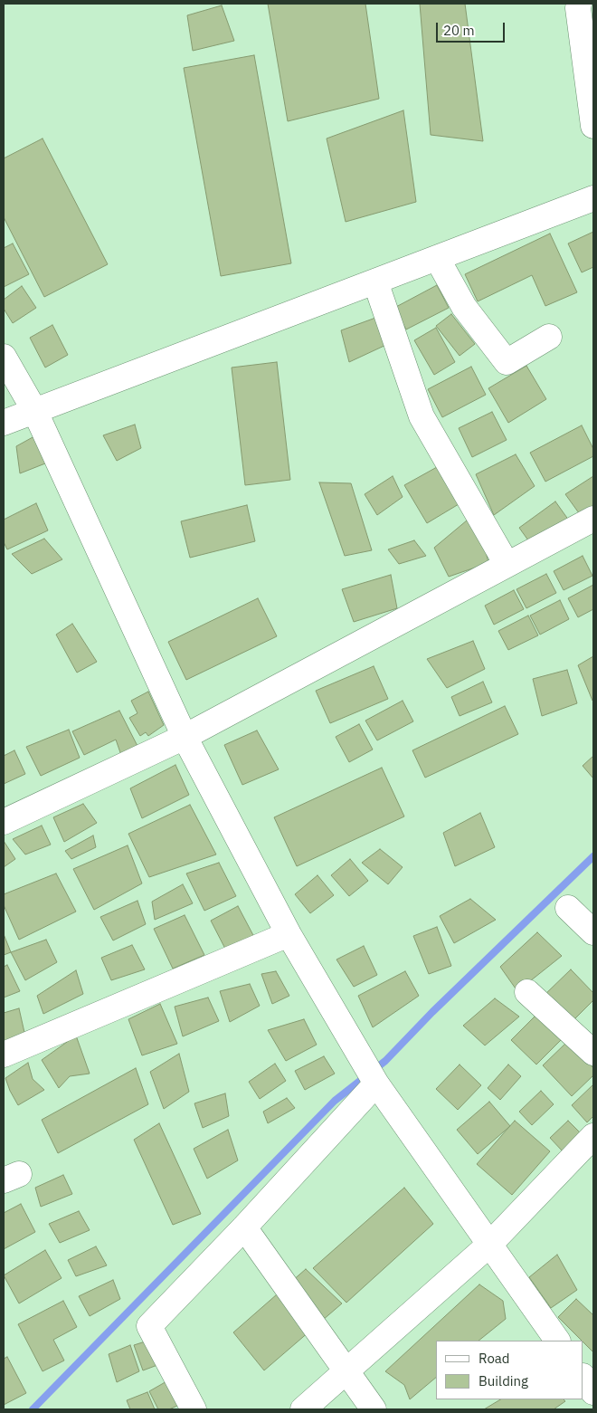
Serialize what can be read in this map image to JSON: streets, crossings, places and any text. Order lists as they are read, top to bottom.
{
  "legend": ["Road", "Building"],
  "scale_bar": "20 m"
}
